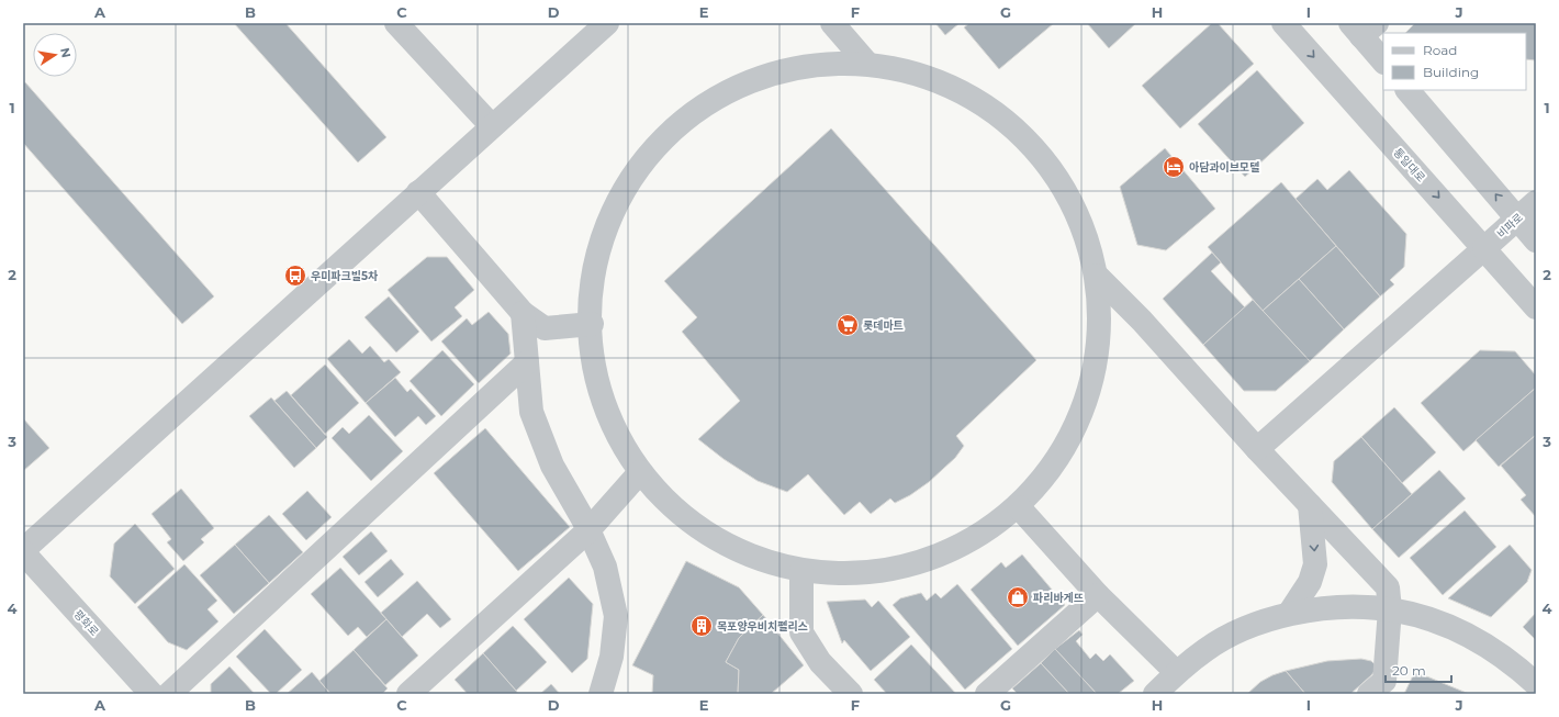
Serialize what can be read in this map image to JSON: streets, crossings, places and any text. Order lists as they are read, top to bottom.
{
  "streets": {
    "street": ["통일대로", "비파로", "평화로"]
  },
  "crossings": [
    ["통일대로", "비파로"]
  ],
  "places": {
    "hotel": ["아담과이브모텔"],
    "bus stop": ["우미파크빌5차"],
    "supermarket": ["롯데마트"],
    "shop": ["파리바게뜨"],
    "building": ["목포양우비치펠리스"]
  },
  "legend": ["Road", "Building"],
  "scale_bar": "20 m",
  "north": "right",
  "grid": {
    "columns": [
      "A",
      "B",
      "C",
      "D",
      "E",
      "F",
      "G",
      "H",
      "I",
      "J"
    ],
    "rows": [
      "1",
      "2",
      "3",
      "4"
    ]
  }
}
